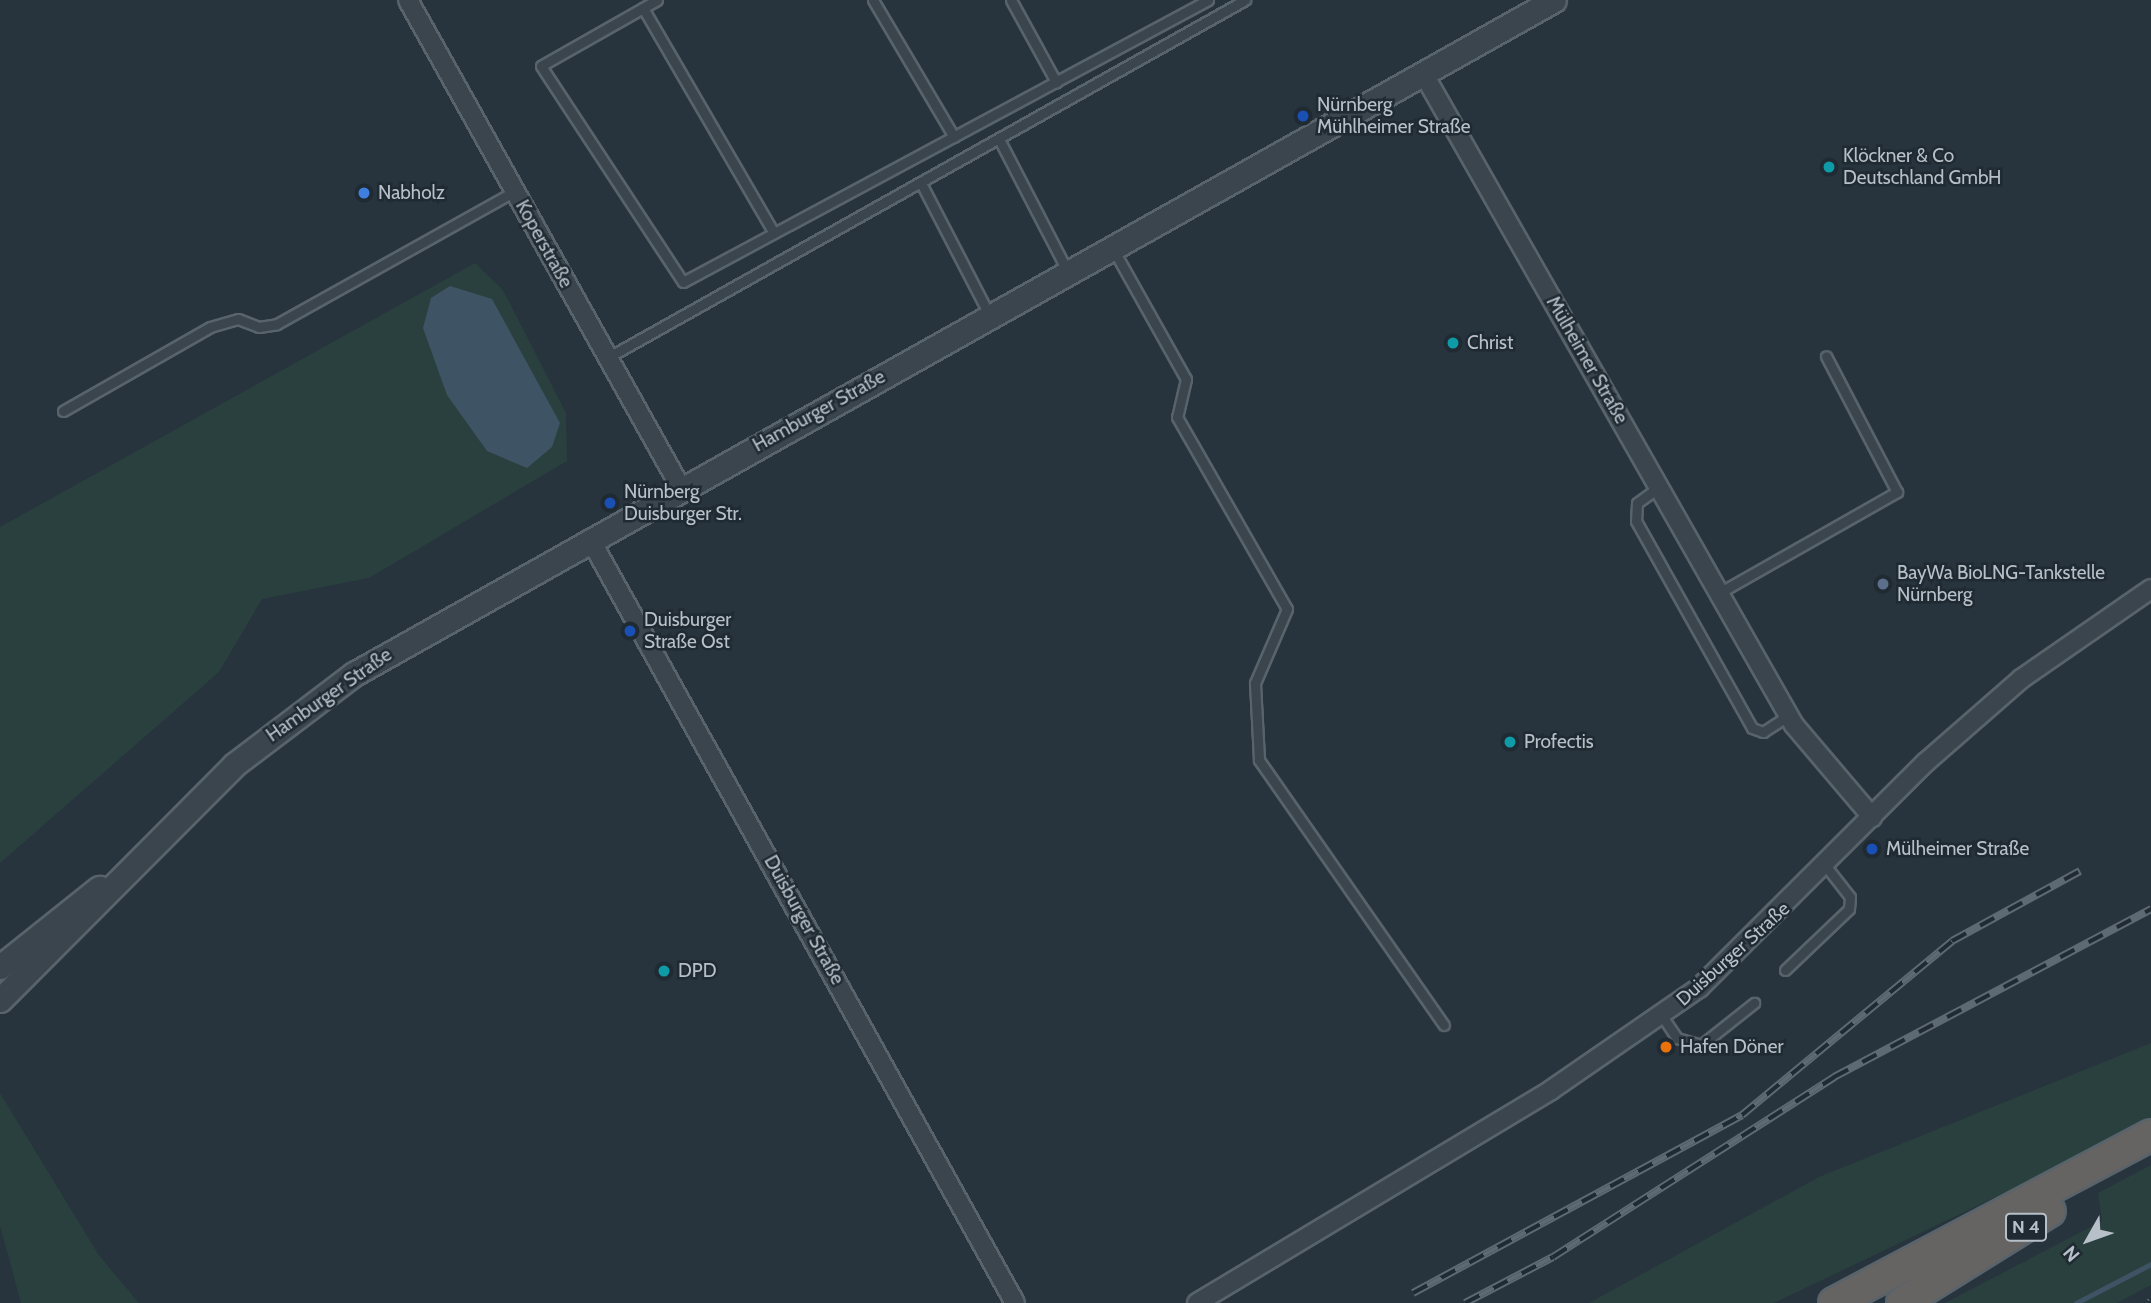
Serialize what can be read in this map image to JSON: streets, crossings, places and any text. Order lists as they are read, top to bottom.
{
  "streets": {
    "highway": ["N 4"],
    "street": [
      "Koperstraße",
      "Mülheimer Straße",
      "Hamburger Straße",
      "Duisburger Straße"
    ]
  },
  "crossings": [
    ["Koperstraße", "Hamburger Straße"],
    ["Mülheimer Straße", "Hamburger Straße"],
    ["Mülheimer Straße", "Duisburger Straße"],
    ["Hamburger Straße", "Duisburger Straße"]
  ],
  "places": [
    "Nürnberg Mühlheimer Straße",
    "Klöckner & Co Deutschland GmbH",
    "Nabholz",
    "Christ",
    "Nürnberg Duisburger Str.",
    "BayWa BioLNG-Tankstelle Nürnberg",
    "Duisburger Straße Ost",
    "Profectis",
    "Mülheimer Straße",
    "DPD",
    "Hafen Döner"
  ],
  "north": "bottom left"
}
